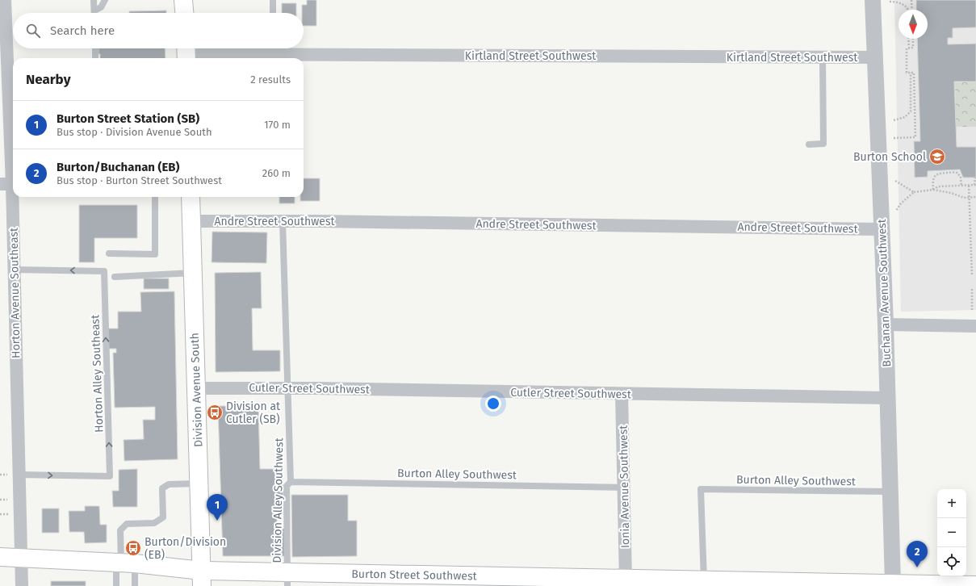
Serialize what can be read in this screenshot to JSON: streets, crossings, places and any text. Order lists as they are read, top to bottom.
{
  "streets": {
    "main road": ["Division Avenue South", "Burton Street Southwest"],
    "street": [
      "Kirtland Street Southwest",
      "Andre Street Southwest",
      "Horton Avenue Southeast",
      "Buchanan Avenue Southwest",
      "Cutler Street Southwest",
      "Ionia Avenue Southwest"
    ],
    "lane": ["Horton Alley Southeast", "Burton Alley Southwest", "Division Alley Southwest"]
  },
  "crossings": [
    ["Kirtland Street Southwest", "Buchanan Avenue Southwest"],
    ["Andre Street Southwest", "Buchanan Avenue Southwest"],
    ["Andre Street Southwest", "Division Avenue South"],
    ["Andre Street Southwest", "Division Alley Southwest"],
    ["Horton Avenue Southeast", "Horton Alley Southeast"],
    ["Horton Avenue Southeast", "Burton Street Southwest"],
    ["Buchanan Avenue Southwest", "Cutler Street Southwest"],
    ["Buchanan Avenue Southwest", "Burton Alley Southwest"],
    ["Buchanan Avenue Southwest", "Burton Street Southwest"],
    ["Cutler Street Southwest", "Division Avenue South"],
    ["Cutler Street Southwest", "Ionia Avenue Southwest"],
    ["Cutler Street Southwest", "Division Alley Southwest"],
    ["Division Avenue South", "Burton Street Southwest"],
    ["Burton Alley Southwest", "Ionia Avenue Southwest"],
    ["Burton Alley Southwest", "Division Alley Southwest"],
    ["Burton Alley Southwest", "Burton Street Southwest"],
    ["Ionia Avenue Southwest", "Burton Street Southwest"],
    ["Division Alley Southwest", "Burton Street Southwest"]
  ],
  "places": {
    "school or university": ["Burton School"],
    "bus stop": ["Division at Cutler (SB)", "Burton/Division (EB)"]
  },
  "north": "bottom",
  "page": {
    "search": "Search here",
    "heading": ["Nearby", "2 results"],
    "list": [
      {
        "mark": "1",
        "name": "Burton Street Station (SB)",
        "note": "Bus stop · Division Avenue South",
        "value": "170 m"
      },
      {
        "mark": "2",
        "name": "Burton/Buchanan (EB)",
        "note": "Bus stop · Burton Street Southwest",
        "value": "260 m"
      }
    ],
    "map_buttons": ["+", "−"],
    "pins": ["1", "2"]
  }
}
